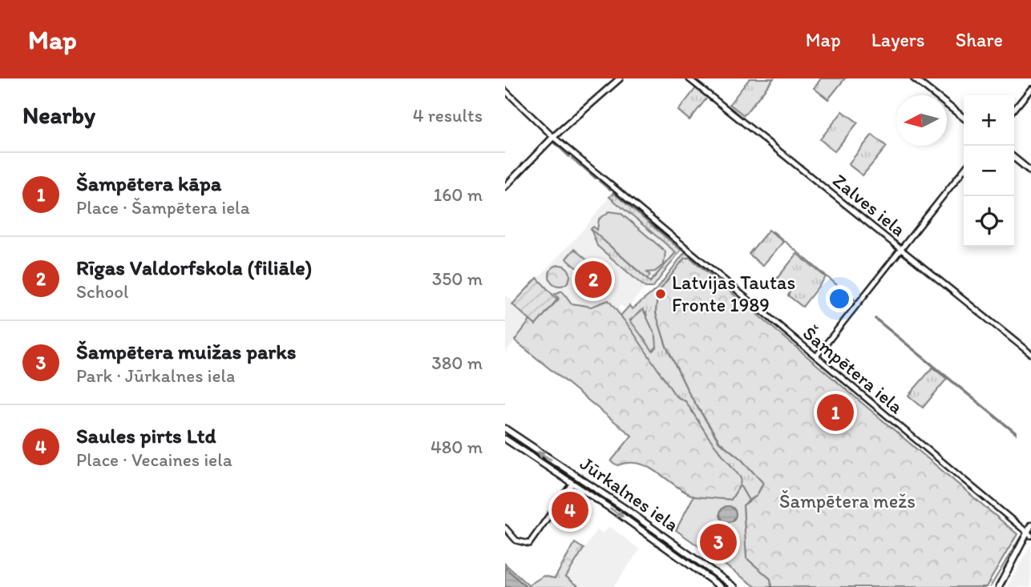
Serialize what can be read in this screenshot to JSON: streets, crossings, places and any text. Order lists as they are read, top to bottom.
{
  "streets": {
    "street": ["Zalves iela", "Šampētera iela", "Jūrkalnes iela"]
  },
  "parks": ["Šampētera mežs"],
  "places": ["Latvijas Tautas Fronte 1989"],
  "north": "left",
  "page": {
    "header": "Map",
    "nav": ["Map", "Layers", "Share"],
    "heading": ["Nearby", "4 results"],
    "map_buttons": ["+", "−"],
    "list": [
      {
        "mark": "1",
        "name": "Šampētera kāpa",
        "note": "Place · Šampētera iela",
        "value": "160 m"
      },
      {
        "mark": "2",
        "name": "Rīgas Valdorfskola (filiāle)",
        "note": "School",
        "value": "350 m"
      },
      {
        "mark": "3",
        "name": "Šampētera muižas parks",
        "note": "Park · Jūrkalnes iela",
        "value": "380 m"
      },
      {
        "mark": "4",
        "name": "Saules pirts Ltd",
        "note": "Place · Vecaines iela",
        "value": "480 m"
      }
    ],
    "pins": [
      "2",
      "1",
      "4",
      "3"
    ]
  }
}
